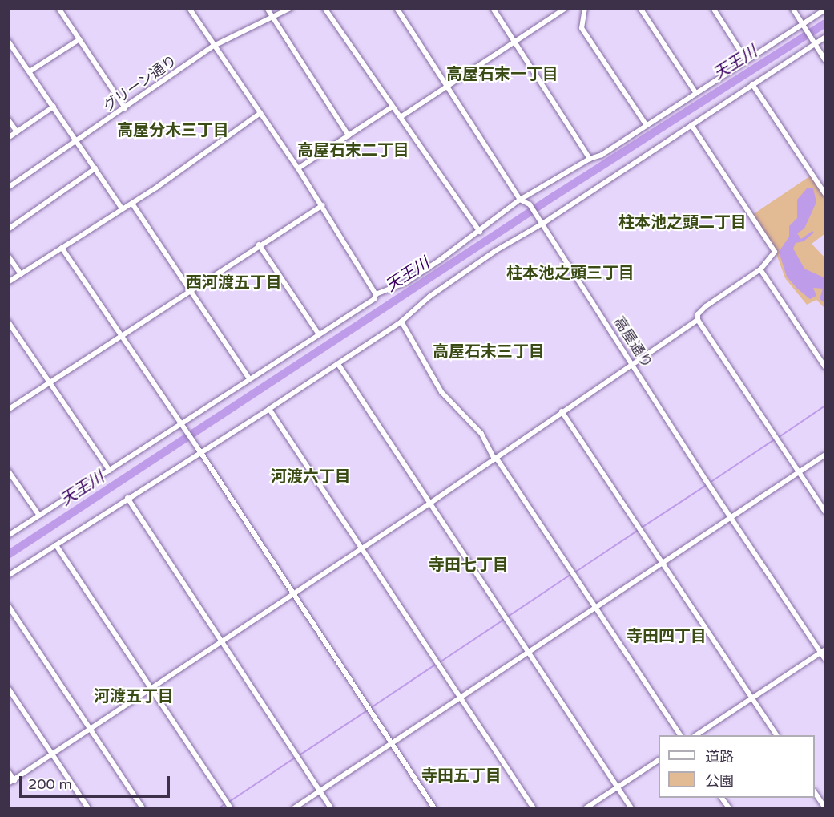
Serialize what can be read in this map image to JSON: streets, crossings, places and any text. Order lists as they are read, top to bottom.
{
  "streets": {
    "street": ["グリーン通り", "高屋通り"]
  },
  "districts": [
    "高屋石末一丁目",
    "高屋分木三丁目",
    "高屋石末二丁目",
    "柱本池之頭二丁目",
    "柱本池之頭三丁目",
    "西河渡五丁目",
    "高屋石末三丁目",
    "河渡六丁目",
    "寺田七丁目",
    "寺田四丁目",
    "河渡五丁目",
    "寺田五丁目"
  ],
  "water": ["天王川"],
  "legend": ["道路", "公園"],
  "scale_bar": "200 m"
}
